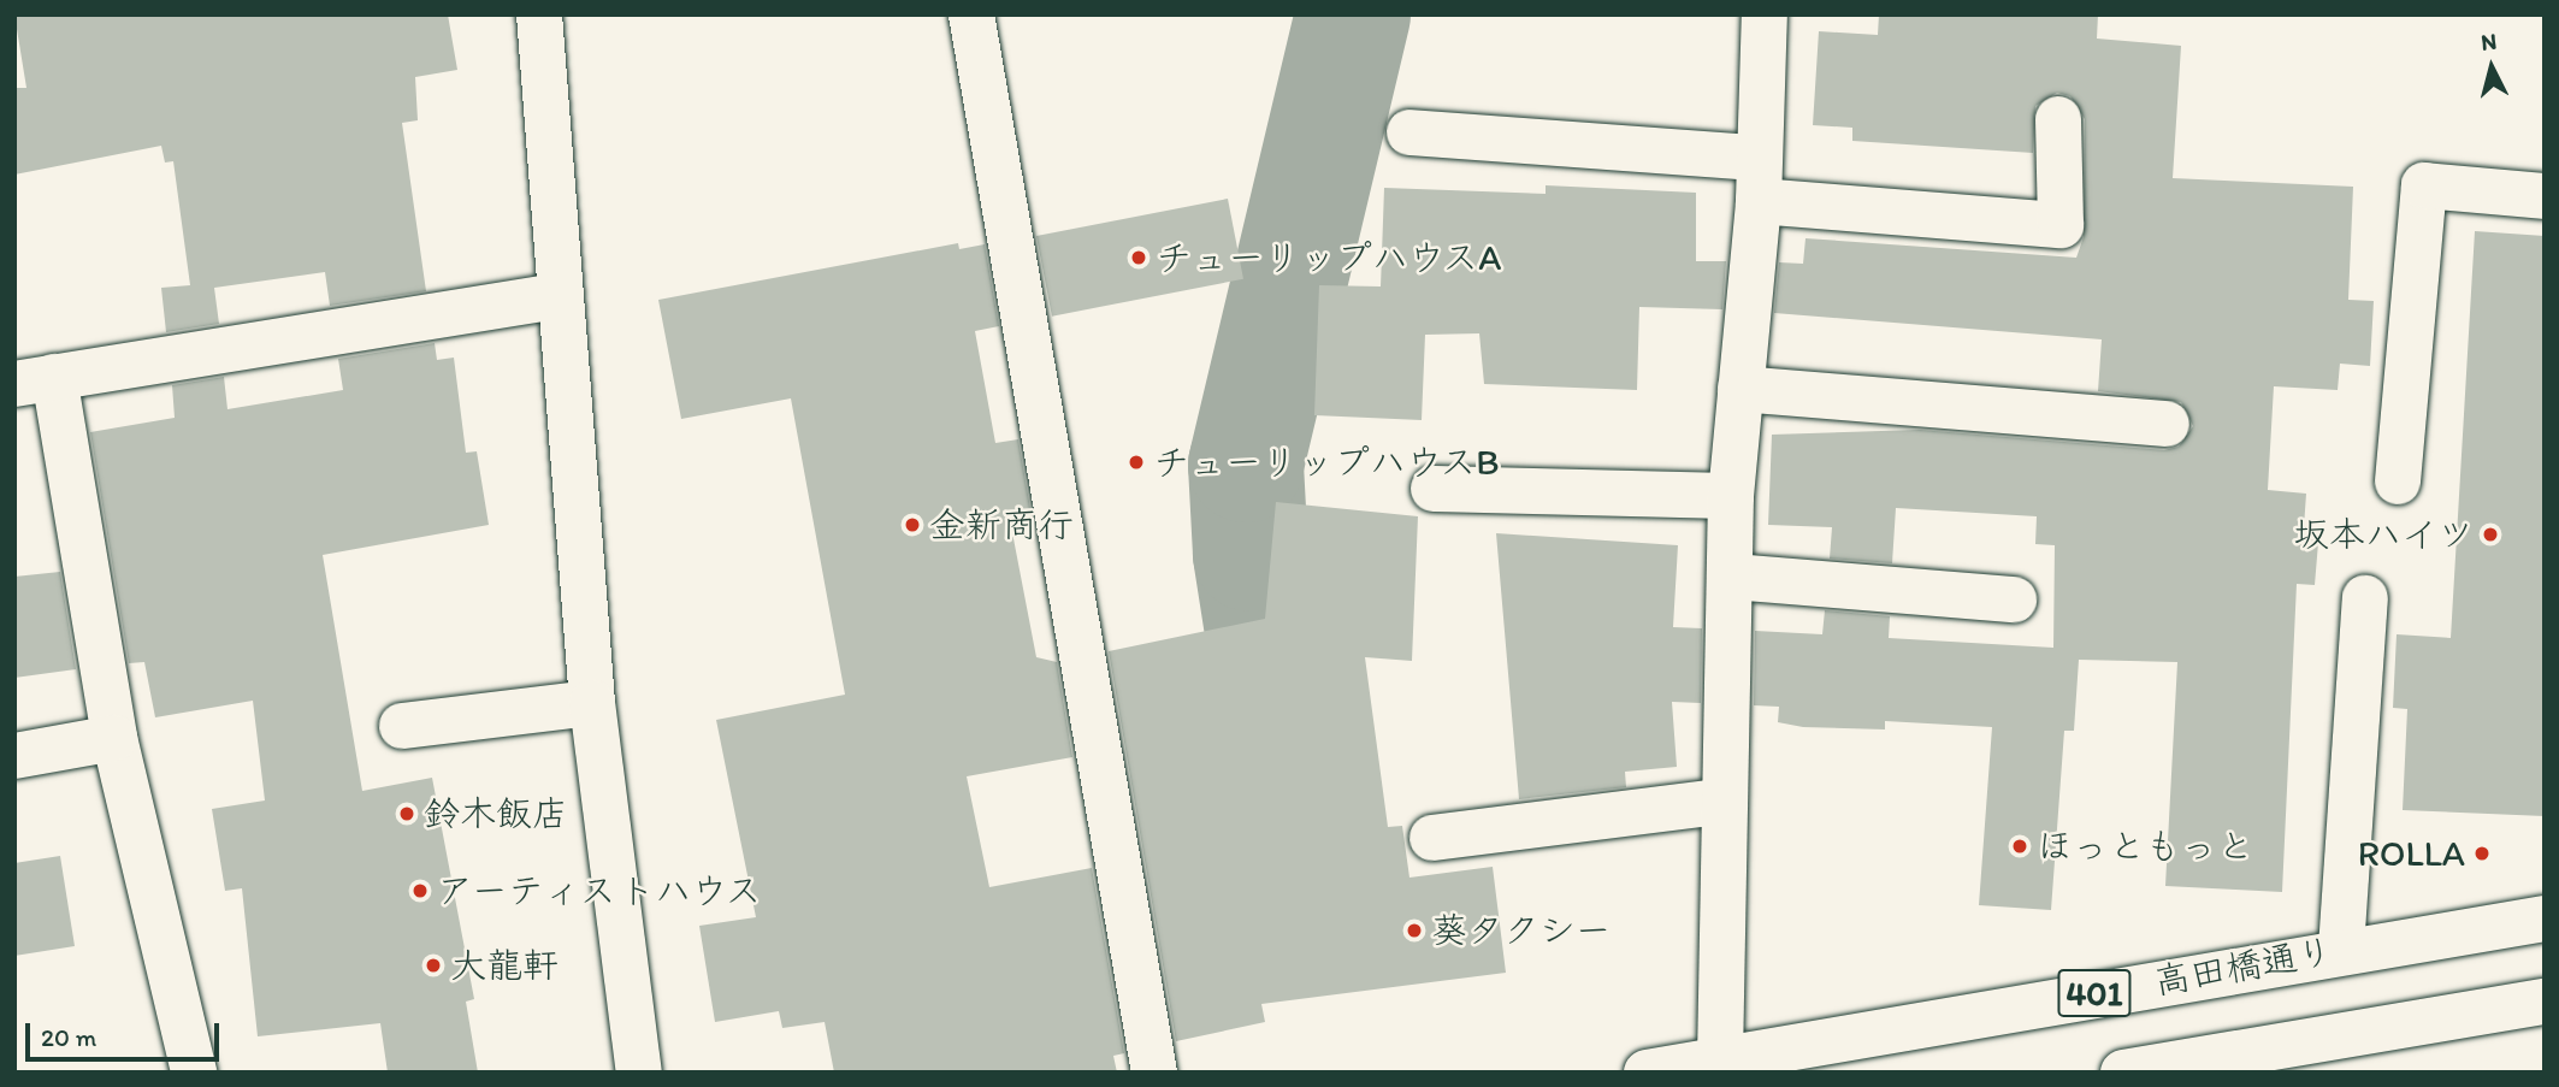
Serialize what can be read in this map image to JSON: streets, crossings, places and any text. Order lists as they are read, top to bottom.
{
  "streets": {
    "main road": ["高田橋通り", "401"]
  },
  "places": [
    "チューリップハウスA",
    "チューリップハウスB",
    "金新商行",
    "坂本ハイツ",
    "鈴木飯店",
    "ほっともっと",
    "ROLLA",
    "アーティストハウス",
    "葵タクシー",
    "大龍軒"
  ],
  "scale_bar": "20 m",
  "north": "top"
}
